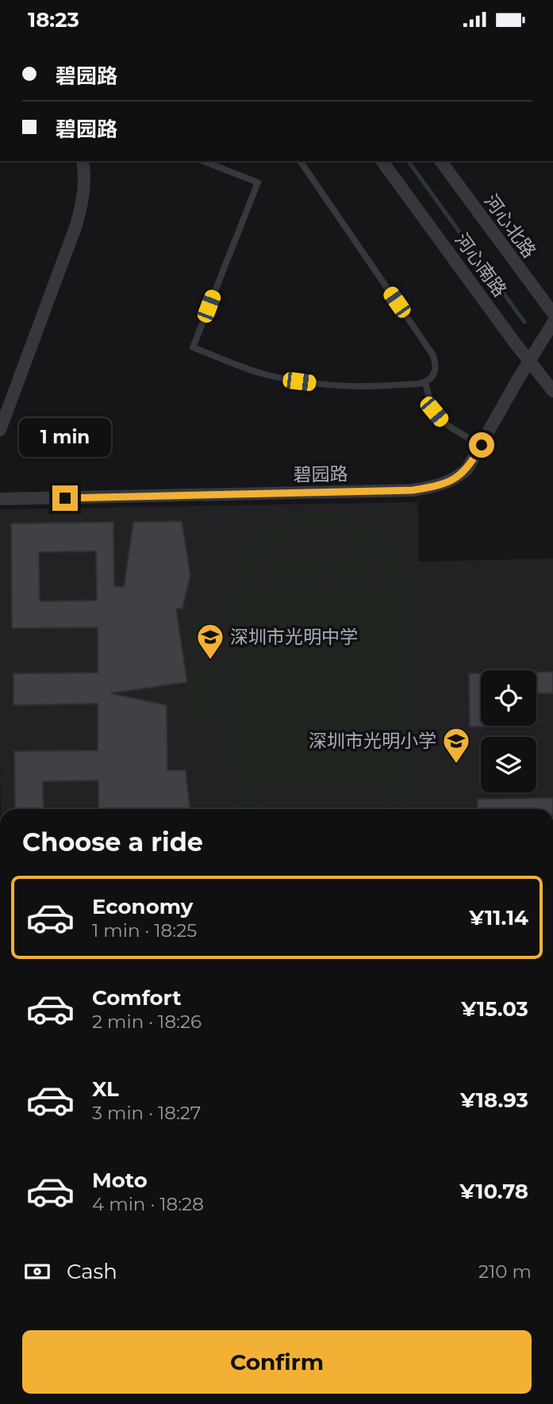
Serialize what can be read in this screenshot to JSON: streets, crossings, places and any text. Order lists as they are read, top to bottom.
{
  "streets": {
    "street": ["河心北路", "河心南路", "碧园路"]
  },
  "crossings": [
    ["河心南路", "碧园路"]
  ],
  "places": {
    "school or university": ["深圳市光明中学", "深圳市光明小学"]
  },
  "page": {
    "status": "18:23",
    "banner": ["碧园路", "碧园路"],
    "bubble": "1 min",
    "heading": "Choose a ride",
    "list": [
      {
        "name": "Economy",
        "note": "1 min · 18:25",
        "value": "¥11.14"
      },
      {
        "name": "Comfort",
        "note": "2 min · 18:26",
        "value": "¥15.03"
      },
      {
        "name": "XL",
        "note": "3 min · 18:27",
        "value": "¥18.93"
      },
      {
        "name": "Moto",
        "note": "4 min · 18:28",
        "value": "¥10.78"
      }
    ],
    "pay": ["Cash", "210 m"],
    "buttons": "Confirm"
  }
}
